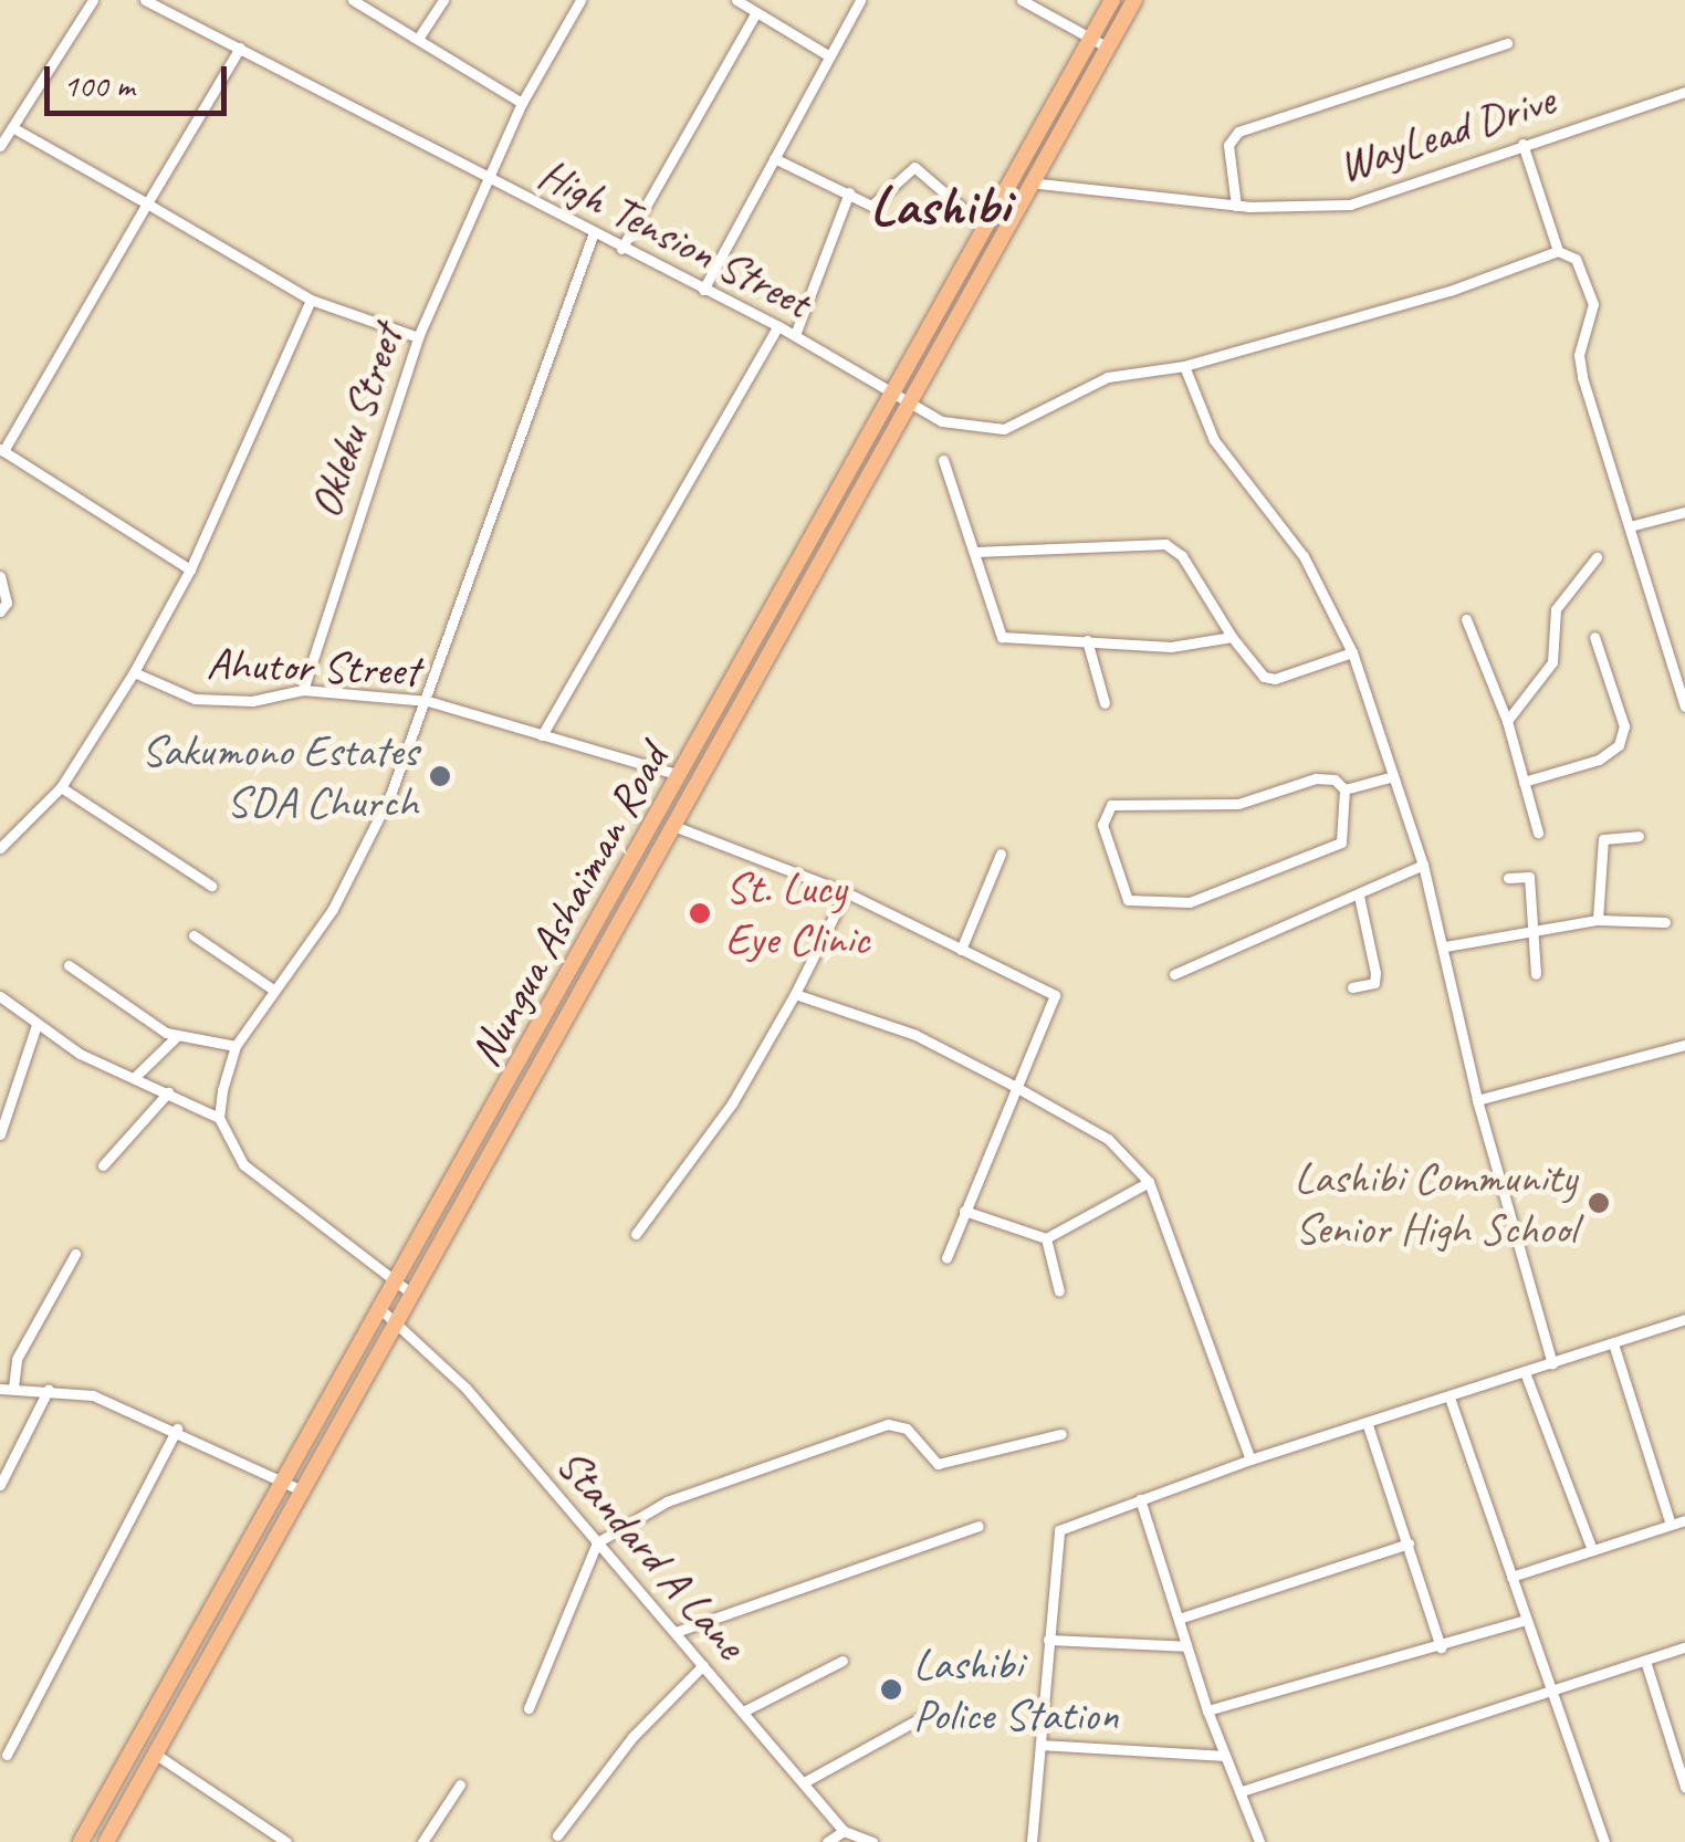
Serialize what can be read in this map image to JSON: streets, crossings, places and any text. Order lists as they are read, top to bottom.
{
  "streets": {
    "main road": ["Nungua Ashaiman Road"],
    "street": [
      "WayLead Drive",
      "High Tension Street",
      "Okleku Street",
      "Ahutor Street",
      "Standard A Lane"
    ]
  },
  "crossings": [
    ["WayLead Drive", "Nungua Ashaiman Road"],
    ["High Tension Street", "Okleku Street"],
    ["High Tension Street", "Nungua Ashaiman Road"],
    ["Okleku Street", "Ahutor Street"],
    ["Ahutor Street", "Nungua Ashaiman Road"],
    ["Nungua Ashaiman Road", "Standard A Lane"]
  ],
  "districts": ["Lashibi"],
  "places": [
    "Sakumono Estates SDA Church",
    "St. Lucy Eye Clinic",
    "Lashibi Community Senior High School",
    "Lashibi Police Station"
  ],
  "scale_bar": "100 m"
}
